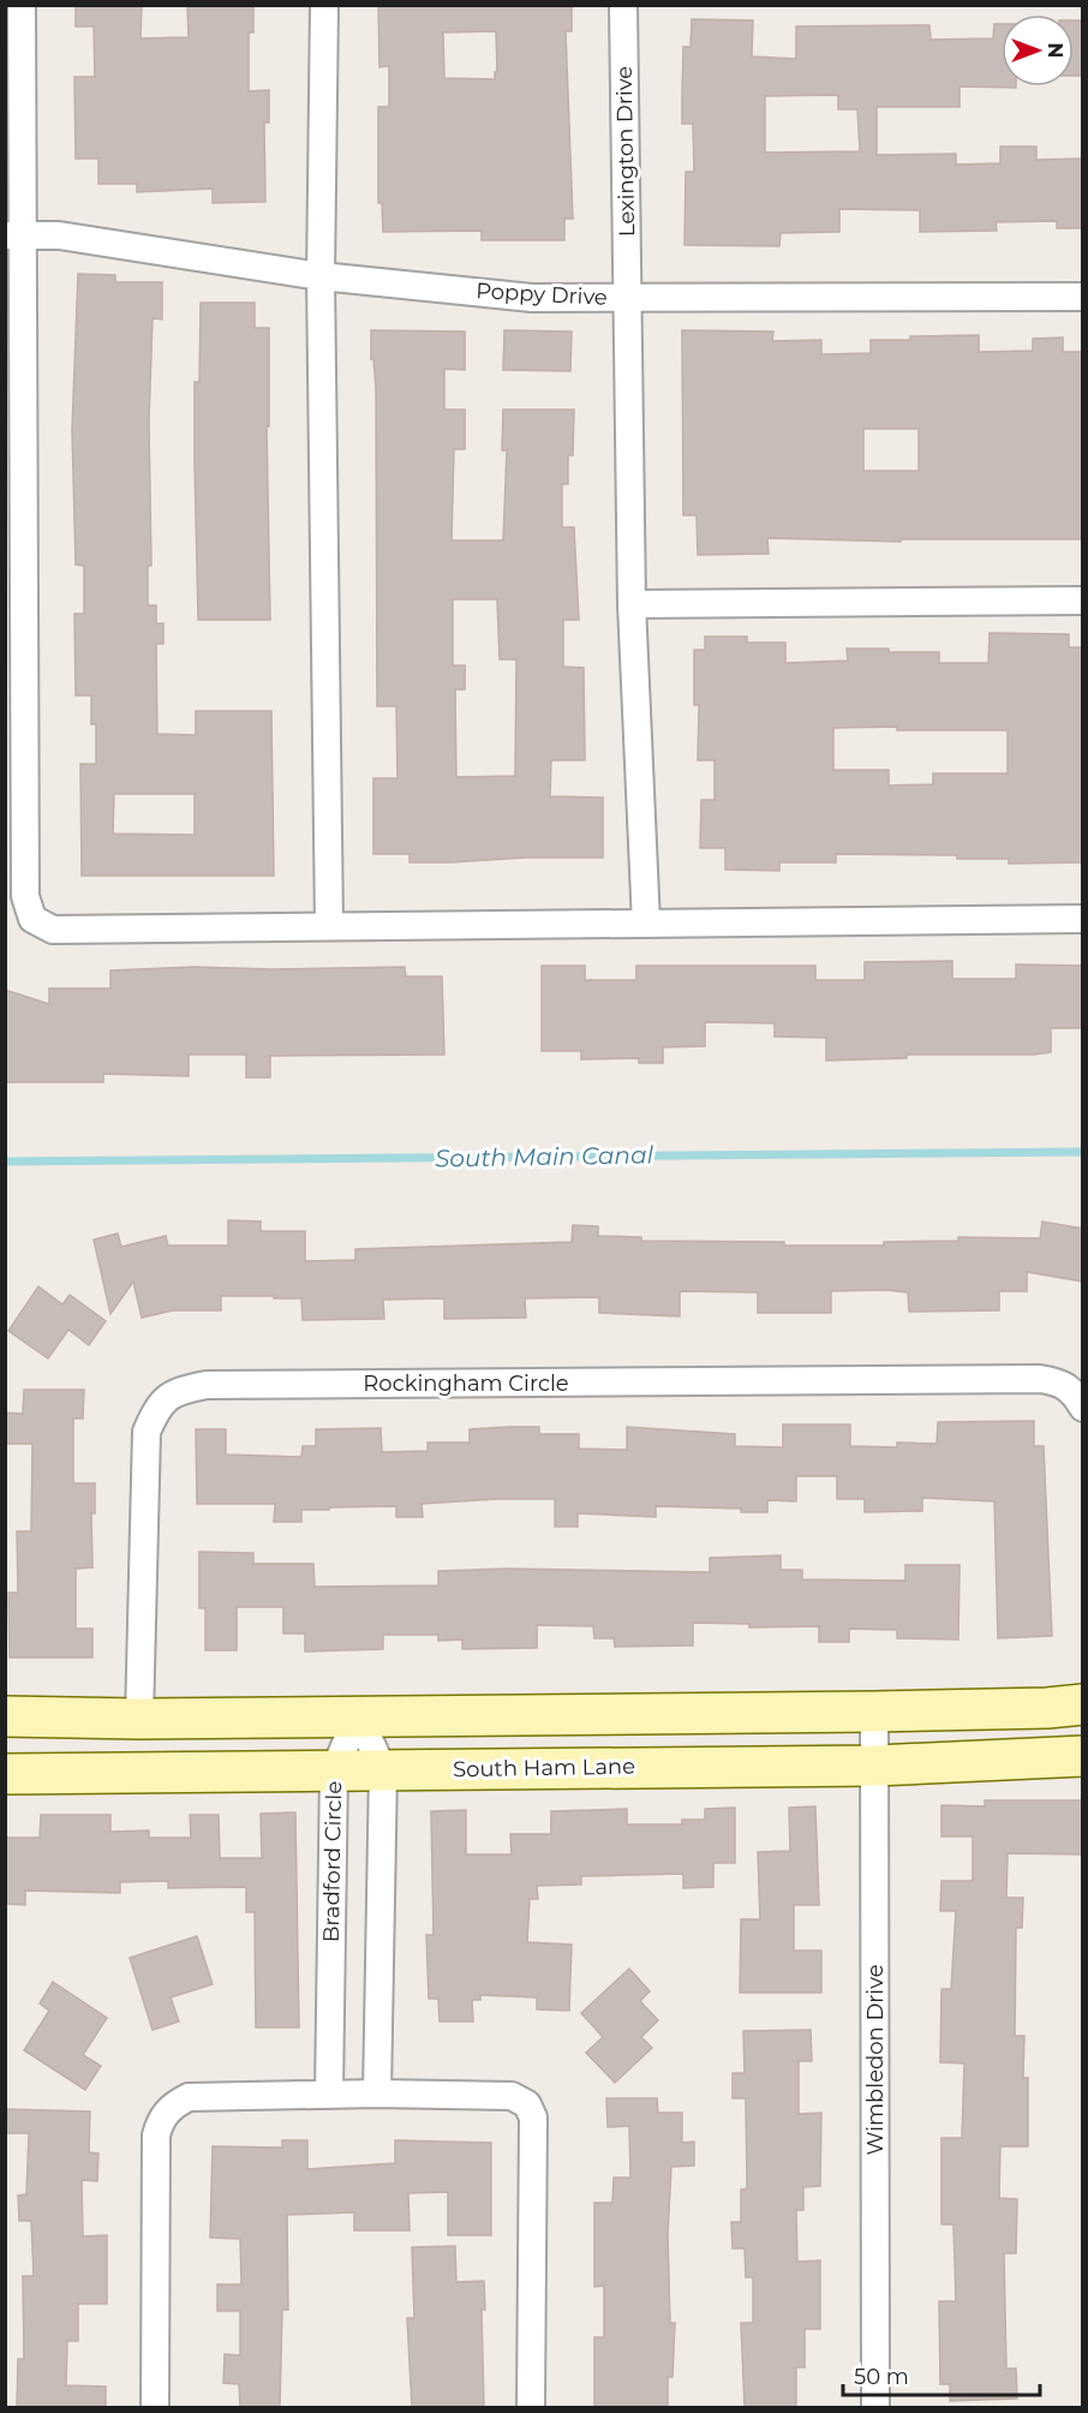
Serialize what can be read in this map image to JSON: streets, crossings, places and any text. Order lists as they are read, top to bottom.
{
  "streets": {
    "main road": ["South Ham Lane"],
    "street": [
      "Lexington Drive",
      "Poppy Drive",
      "Rockingham Circle",
      "Bradford Circle",
      "Wimbledon Drive"
    ]
  },
  "crossings": [
    ["Lexington Drive", "Poppy Drive"],
    ["South Ham Lane", "Bradford Circle"],
    ["South Ham Lane", "Wimbledon Drive"]
  ],
  "water": ["South Main Canal"],
  "scale_bar": "50 m",
  "north": "right"
}
